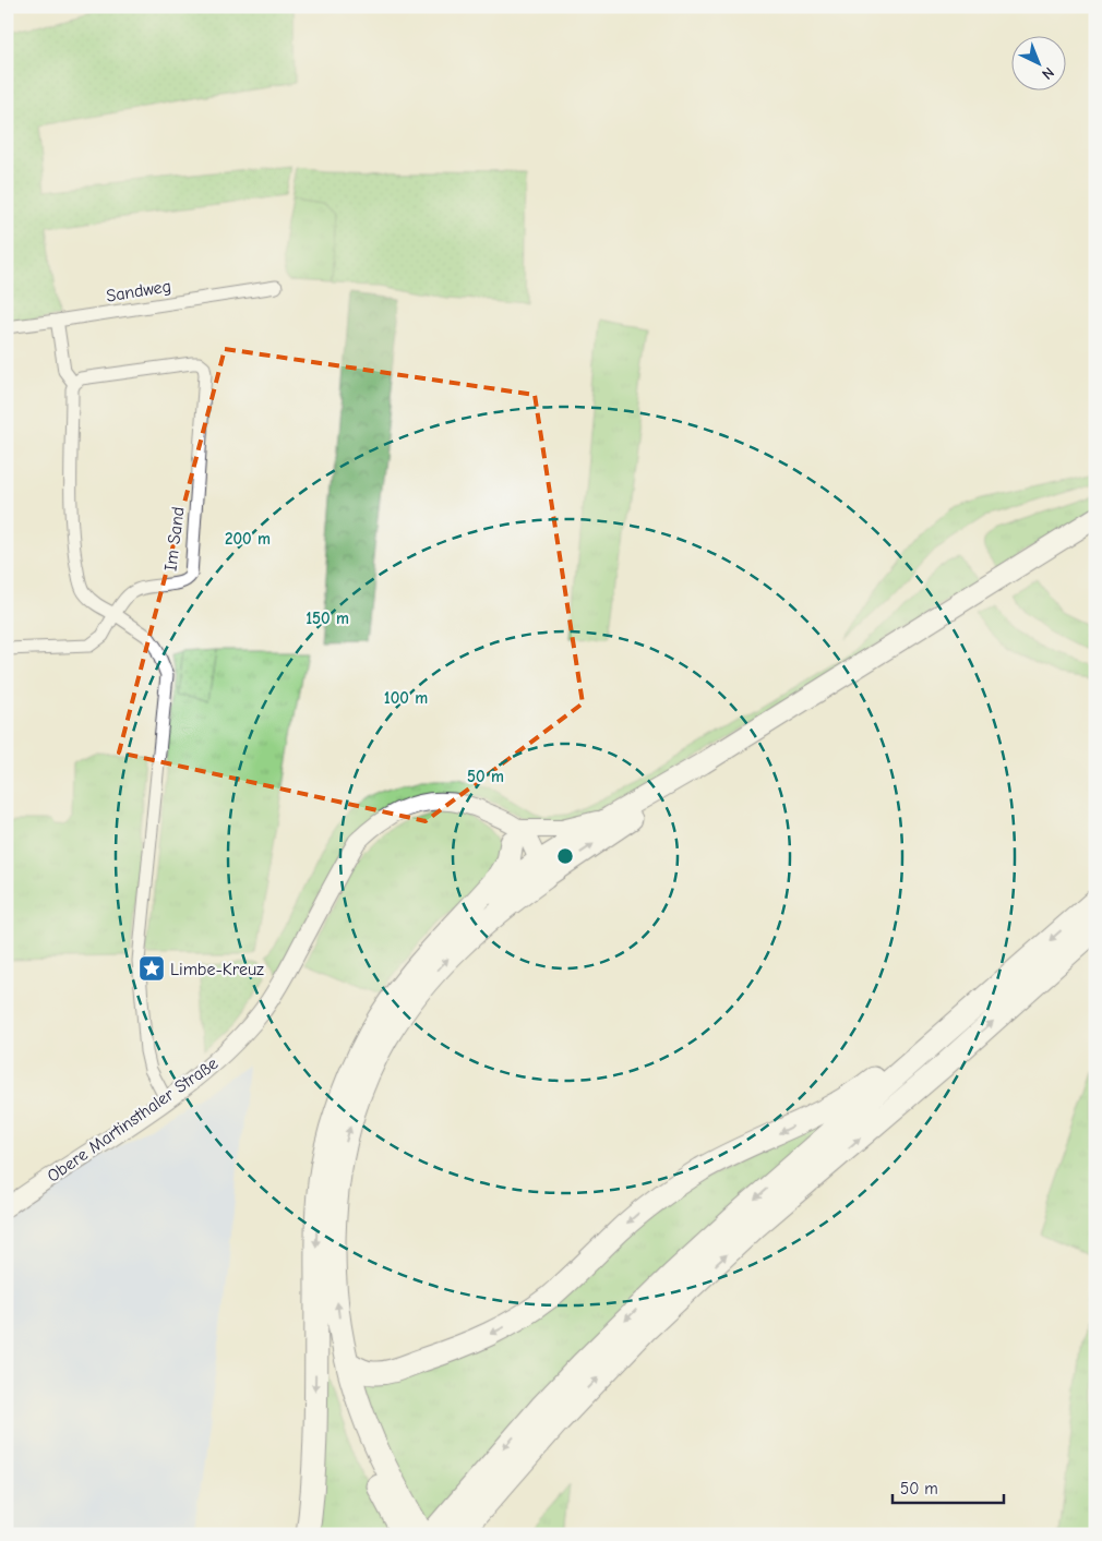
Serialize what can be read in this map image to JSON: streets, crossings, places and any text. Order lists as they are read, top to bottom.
{
  "streets": {
    "street": ["Sandweg", "Im Sand", "Obere Martinsthaler Straße"]
  },
  "places": {
    "place": ["Limbe-Kreuz"]
  },
  "scale_bar": "50 m",
  "north": "bottom right",
  "rings": [
    "200 m",
    "150 m",
    "100 m",
    "50 m"
  ]
}
